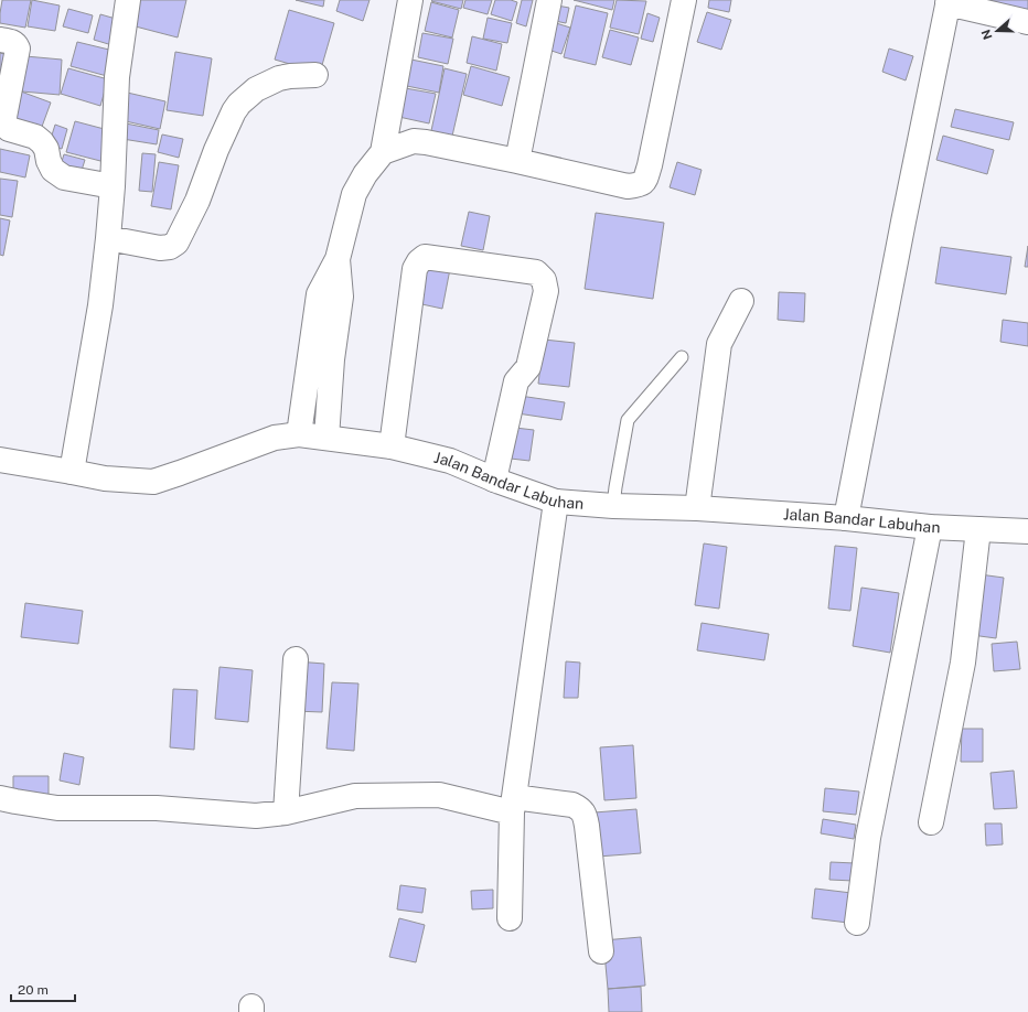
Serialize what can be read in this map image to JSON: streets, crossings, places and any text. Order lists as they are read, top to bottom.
{
  "streets": {
    "street": ["Jalan Bandar Labuhan"]
  },
  "scale_bar": "20 m",
  "north": "left"
}
